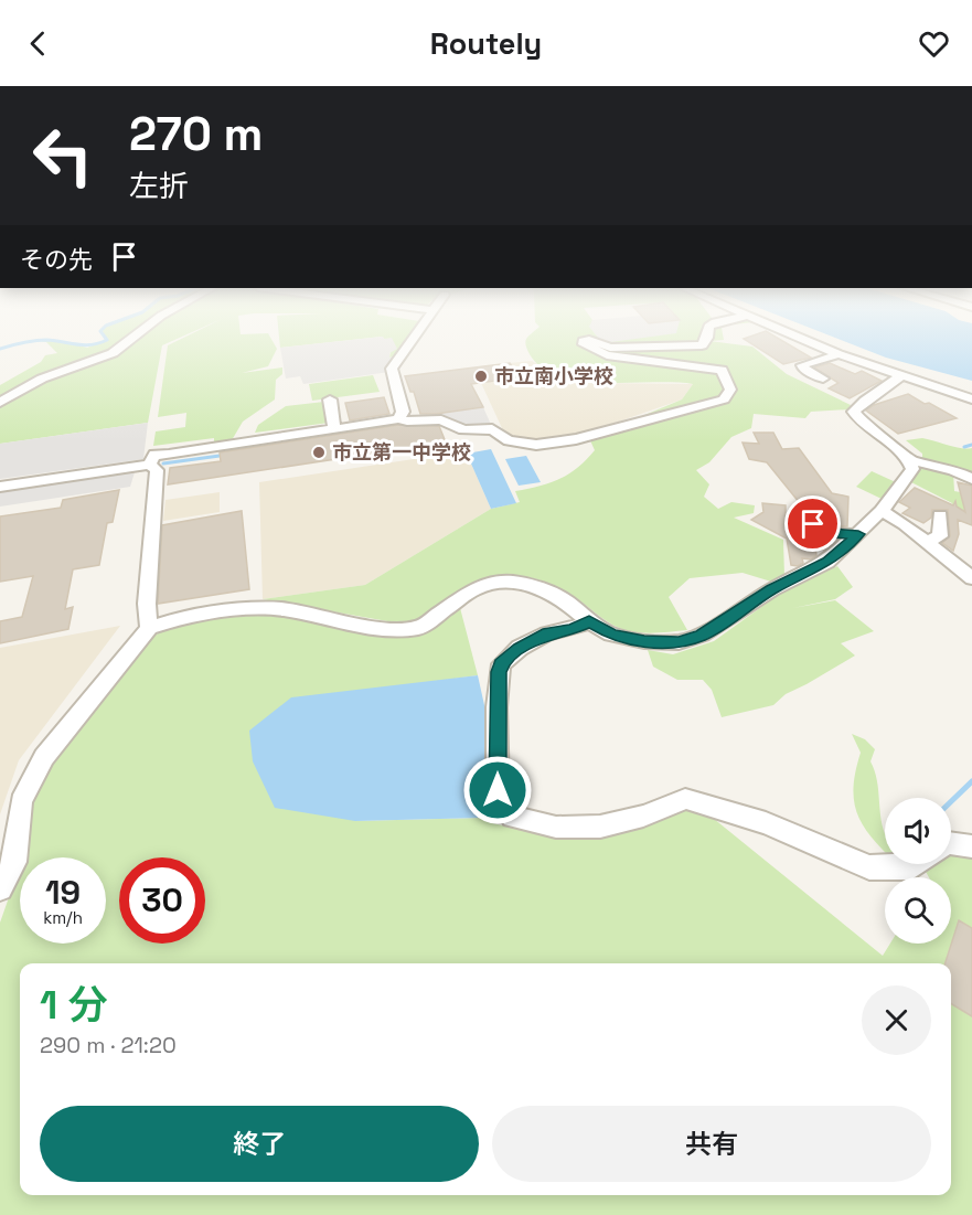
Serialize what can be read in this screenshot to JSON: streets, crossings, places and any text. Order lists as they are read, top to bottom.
{
  "places": ["市立南小学校", "市立第一中学校"],
  "page": {
    "header": "Routely",
    "turn": ["270 m", "左折"],
    "then": "その先",
    "speed": "19 km/h",
    "limit": "30",
    "heading": ["1 分", "290 m · 21:20"],
    "buttons": ["終了", "共有"]
  }
}
